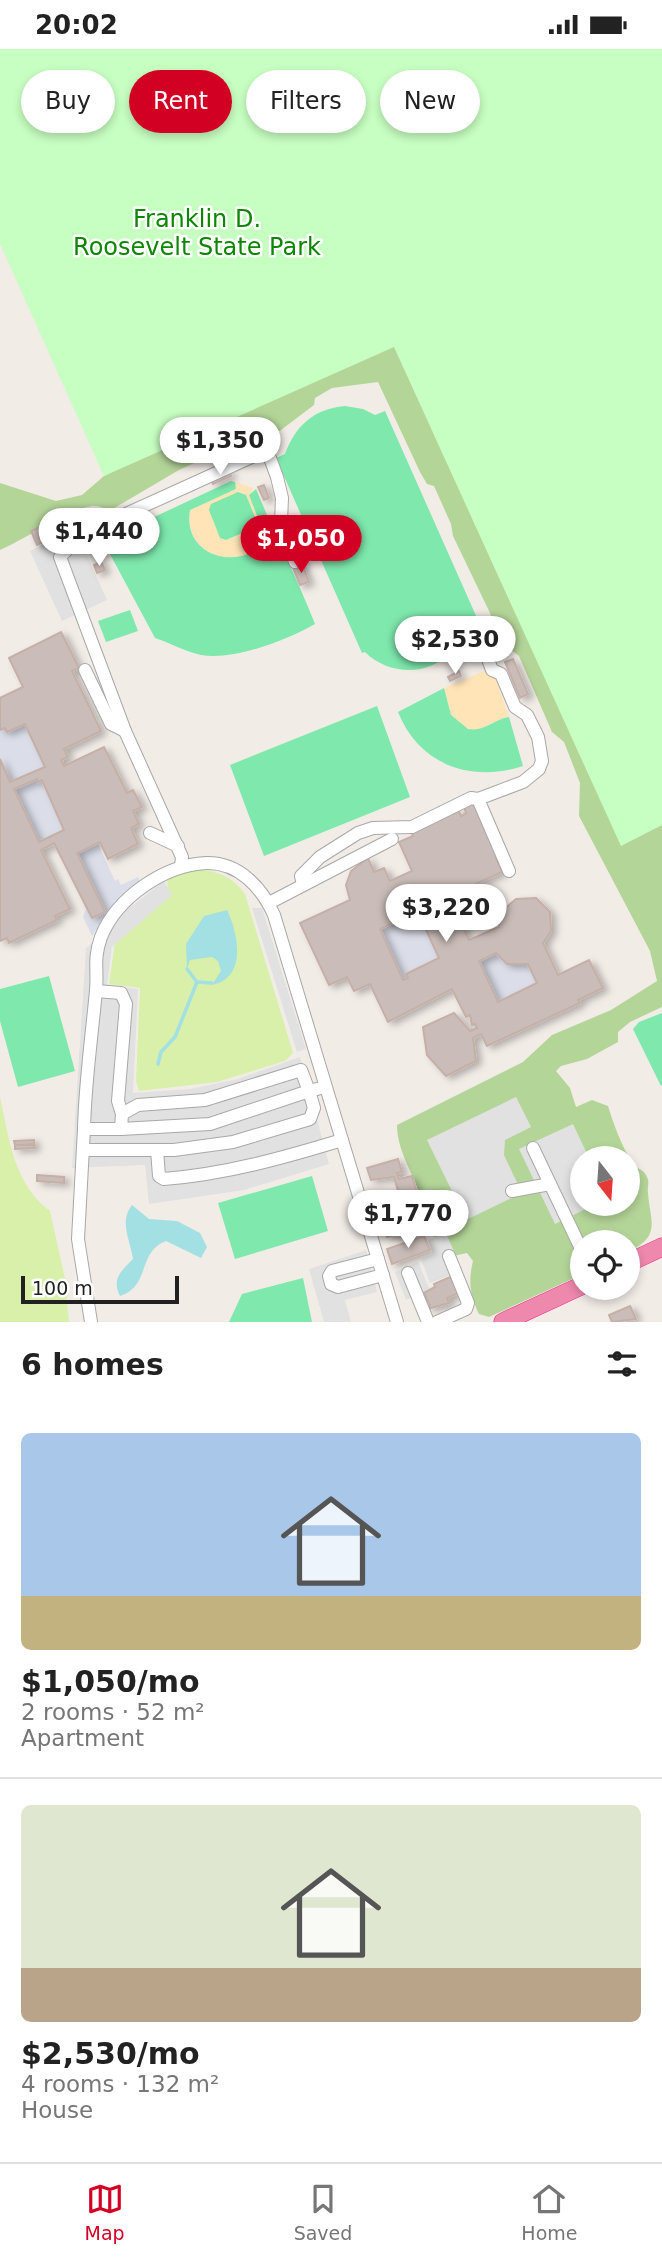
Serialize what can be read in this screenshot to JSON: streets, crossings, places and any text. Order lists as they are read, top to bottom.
{
  "parks": ["Franklin D. Roosevelt State Park"],
  "scale_bar": "100 m",
  "north": "bottom",
  "page": {
    "status": "20:02",
    "chip": [
      "Buy",
      "Rent",
      "Filters",
      "New"
    ],
    "price": [
      "$1,350",
      "$1,440",
      "$1,050",
      "$2,530",
      "$3,220",
      "$1,770"
    ],
    "scale": "100 m",
    "heading": "6 homes",
    "list": [
      {
        "name": "$1,050/mo",
        "note": "2 rooms · 52 m² · Apartment"
      },
      {
        "name": "$2,530/mo",
        "note": "4 rooms · 132 m² · House"
      }
    ],
    "tabs": ["Map", "Saved", "Home"]
  }
}
